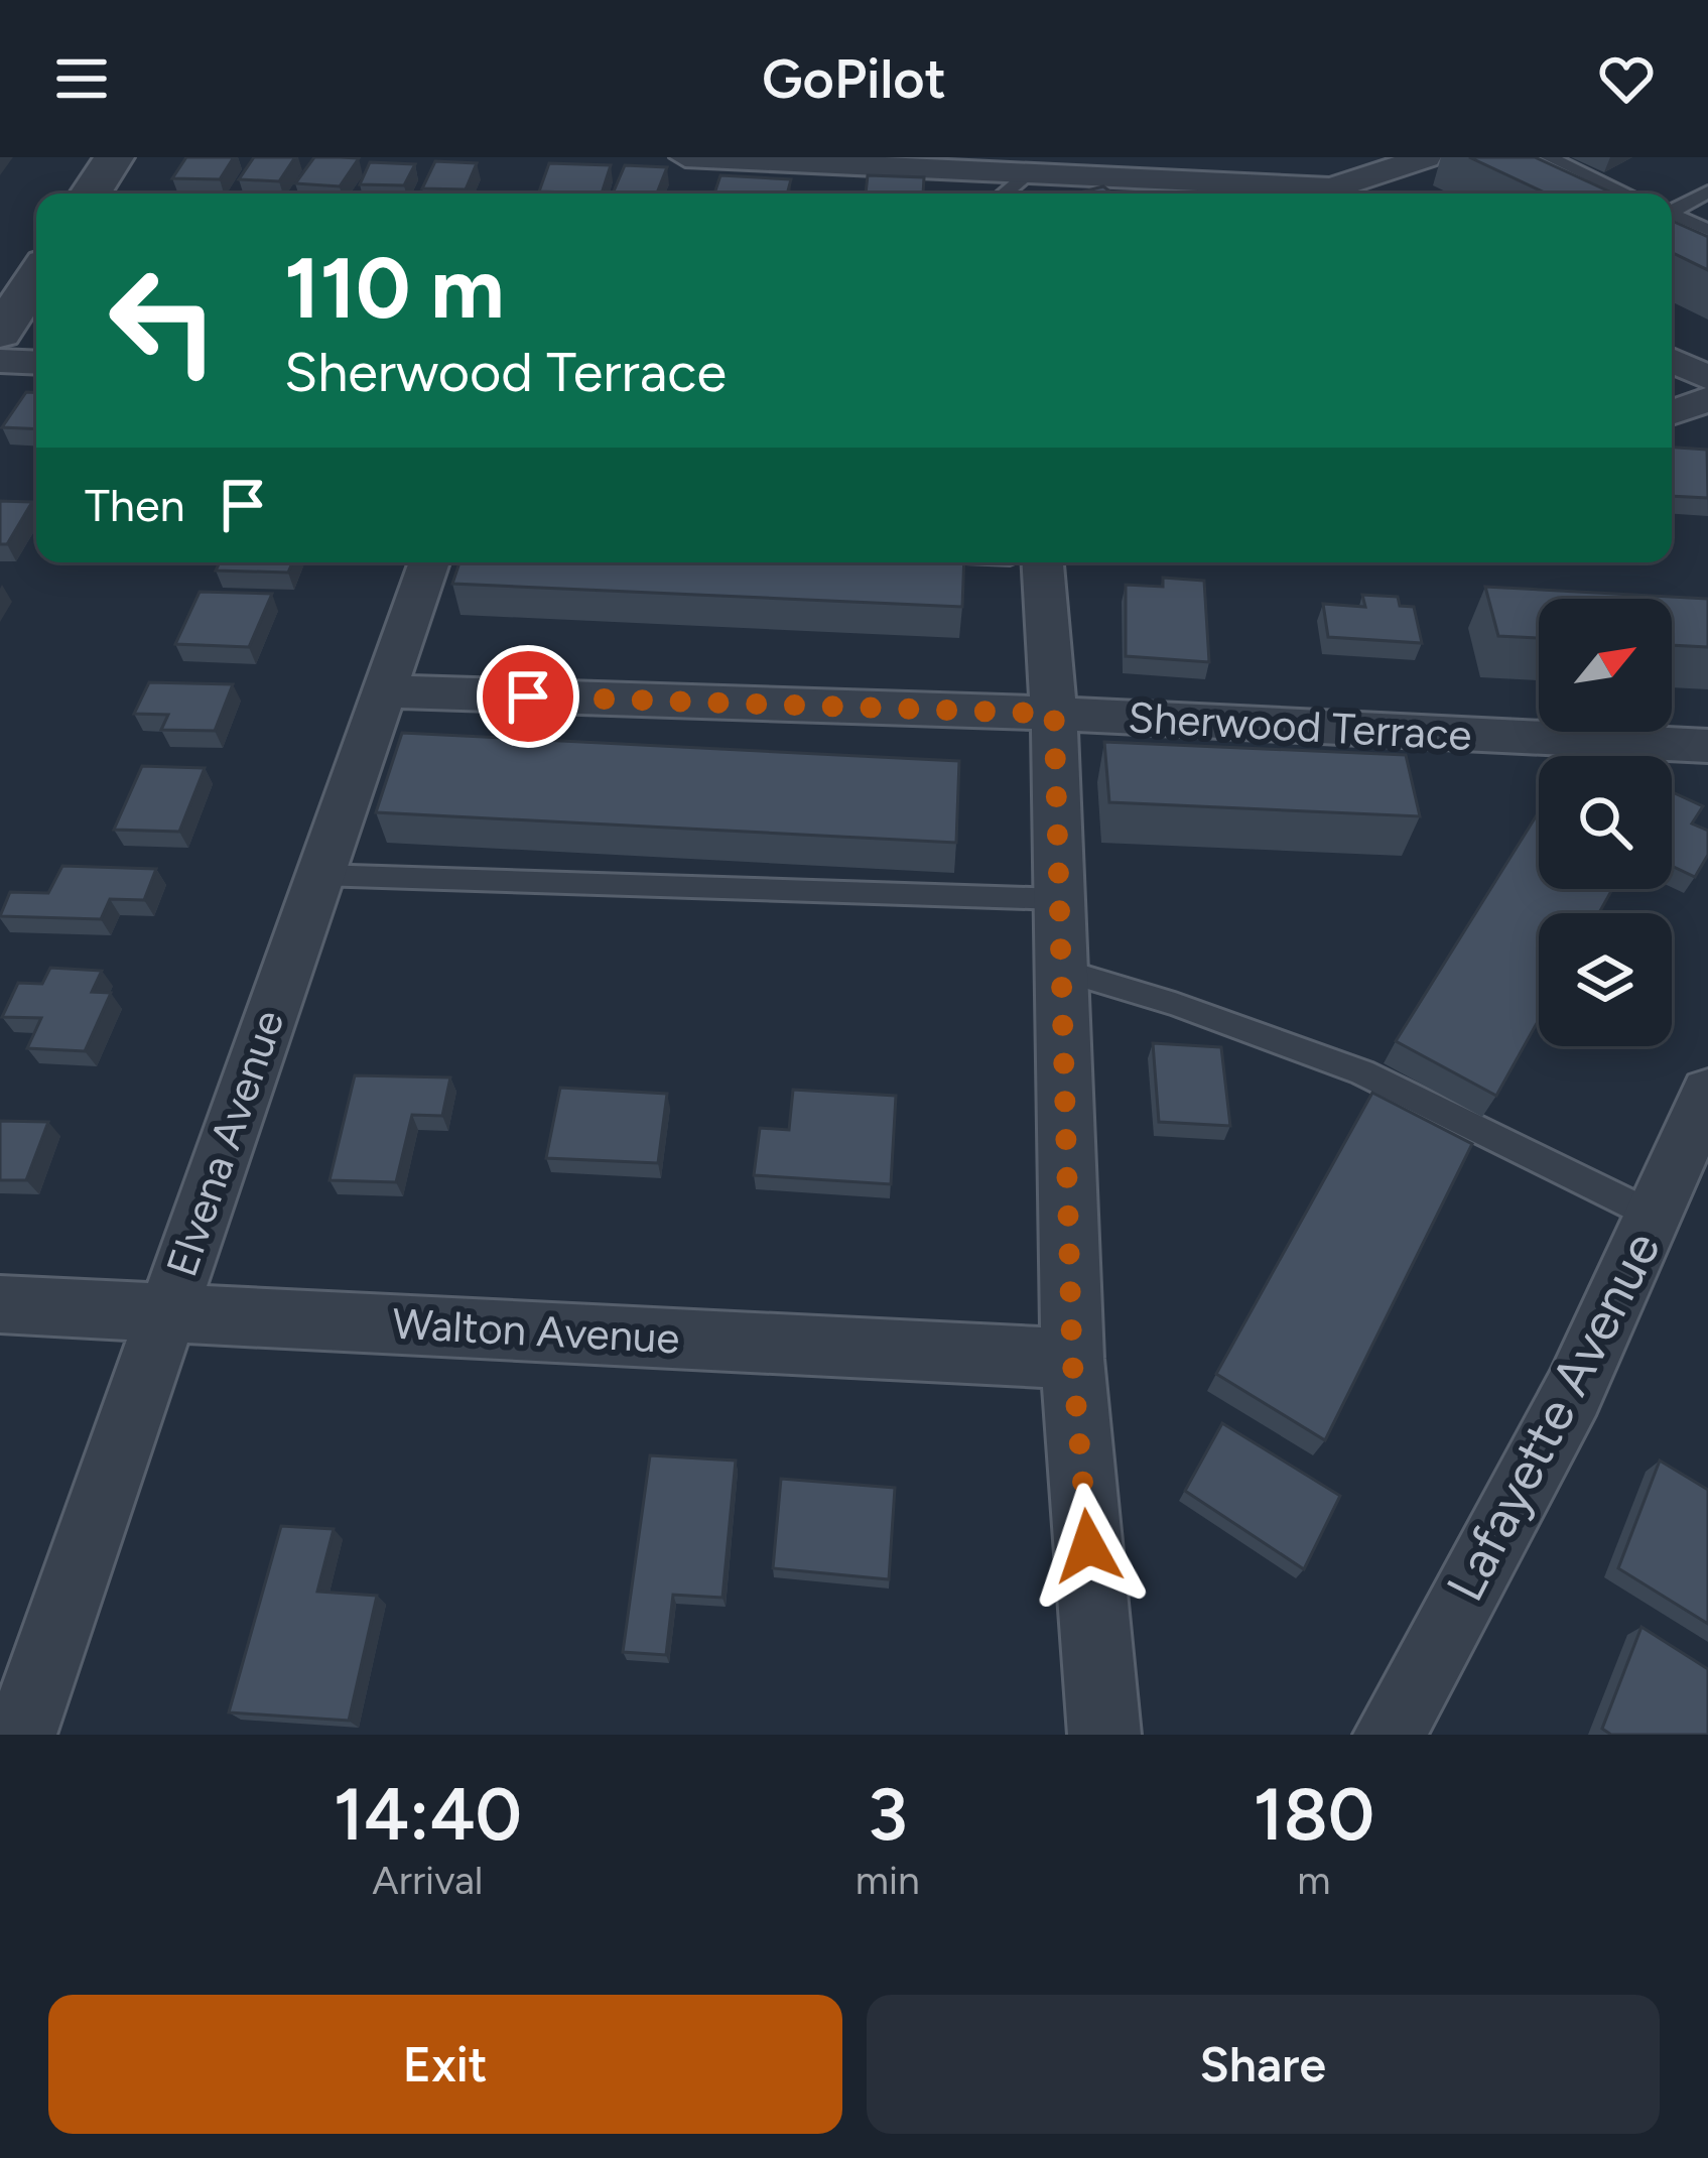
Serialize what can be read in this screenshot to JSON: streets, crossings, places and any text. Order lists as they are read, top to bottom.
{
  "streets": {
    "street": [
      "Sherwood Terrace",
      "Elvena Avenue",
      "Walton Avenue",
      "Lafayette Avenue"
    ]
  },
  "crossings": [
    ["Sherwood Terrace", "Elvena Avenue"],
    ["Elvena Avenue", "Walton Avenue"]
  ],
  "north": "top right",
  "page": {
    "header": "GoPilot",
    "turn": ["110 m", "Sherwood Terrace"],
    "then": "Then",
    "eta": [
      "14:40",
      "Arrival",
      "3",
      "min",
      "180",
      "m"
    ],
    "buttons": ["Exit", "Share"]
  }
}
